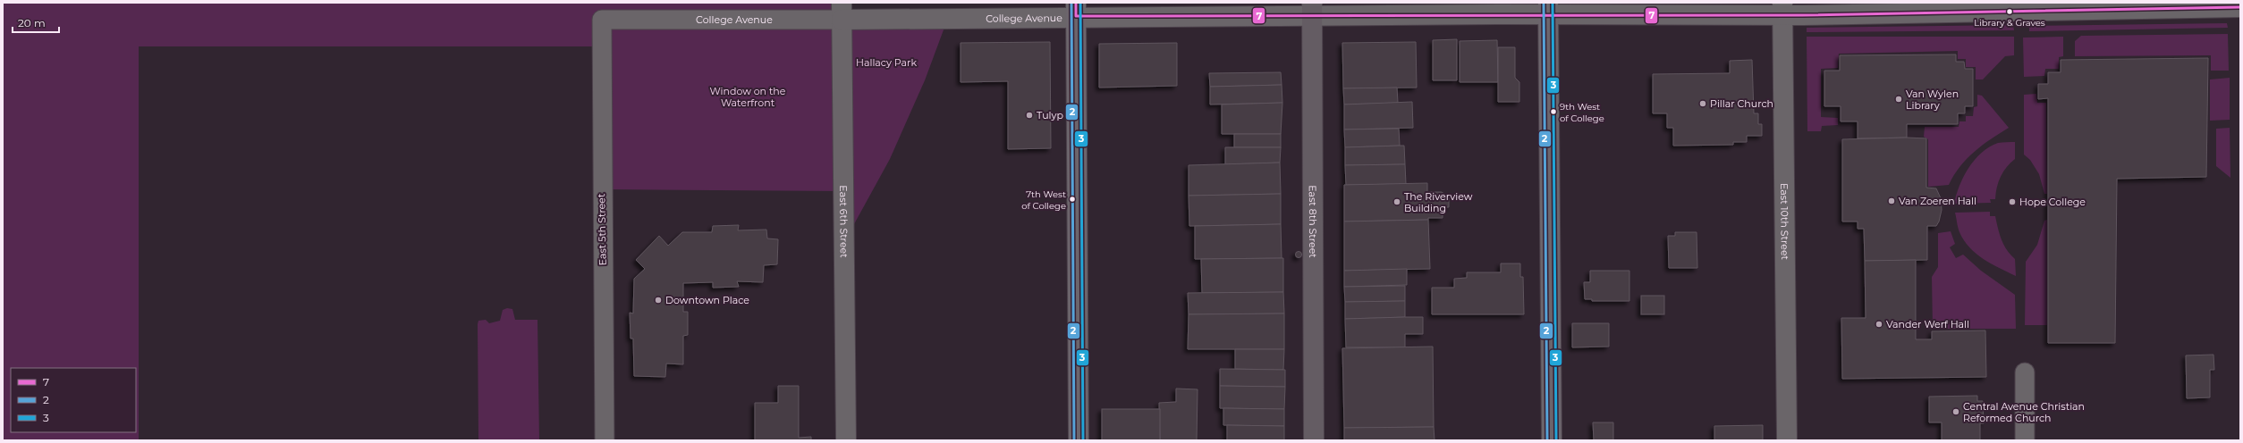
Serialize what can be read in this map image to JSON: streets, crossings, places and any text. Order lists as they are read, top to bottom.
{
  "streets": {
    "main road": ["East 8th Street"],
    "street": [
      "College Avenue",
      "East 6th Street",
      "East 10th Street",
      "East 5th Street"
    ]
  },
  "crossings": [
    ["College Avenue", "East 6th Street"],
    ["College Avenue", "East 8th Street"],
    ["College Avenue", "East 10th Street"],
    ["College Avenue", "East 5th Street"]
  ],
  "parks": ["Hallacy Park", "Window on the Waterfront"],
  "places": [
    "Library & Graves",
    "Van Wylen Library",
    "Pillar Church",
    "9th West of College",
    "Tulyp",
    "7th West of College",
    "Van Zoeren Hall",
    "The Riverview Building",
    "Hope College",
    "Downtown Place",
    "Vander Werf Hall",
    "Central Avenue Christian Reformed Church"
  ],
  "lines": ["transit line 7", "transit line 2", "transit line 3"],
  "legend": ["7", "2", "3"],
  "scale_bar": "20 m"
}
